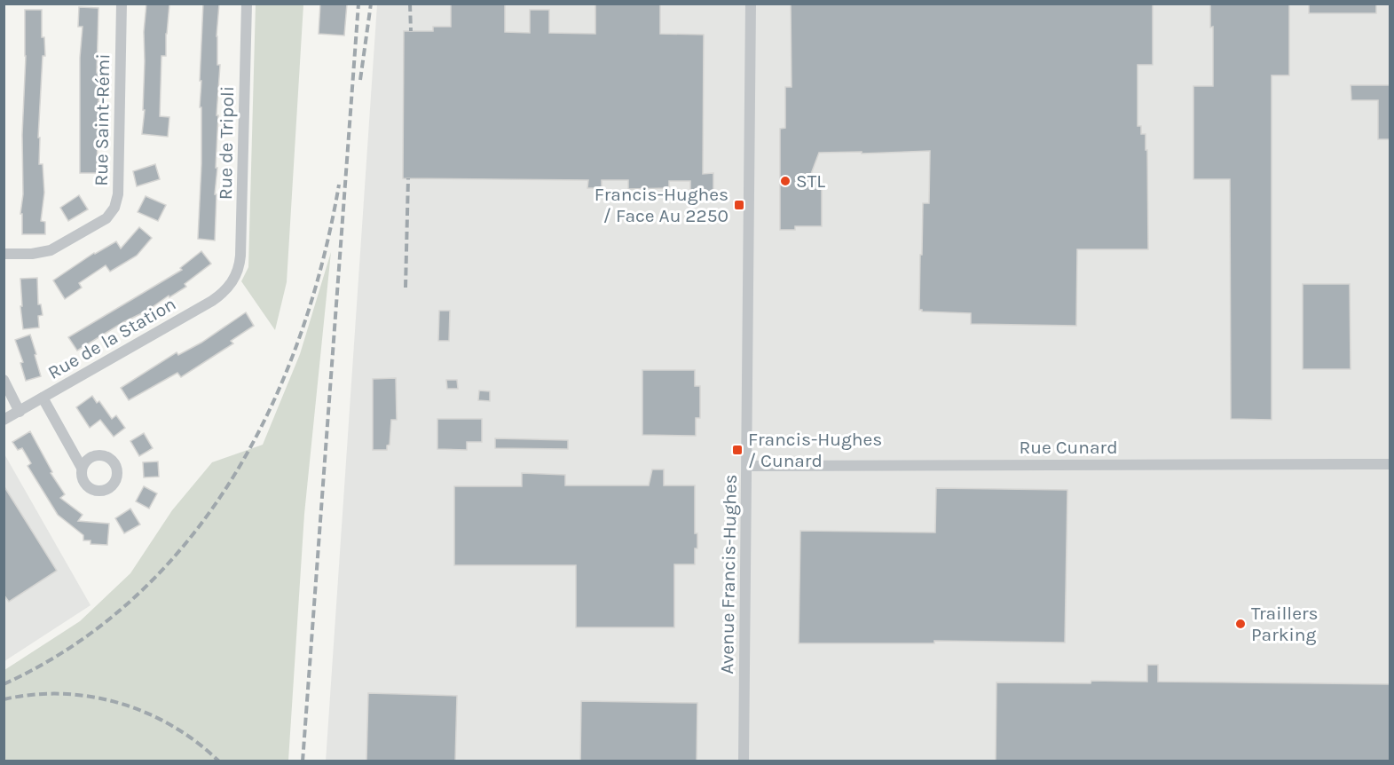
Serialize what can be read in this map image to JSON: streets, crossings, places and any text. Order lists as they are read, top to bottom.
{
  "streets": {
    "street": [
      "Rue Saint-Rémi",
      "Rue de Tripoli",
      "Rue de la Station",
      "Rue Cunard",
      "Avenue Francis-Hughes"
    ]
  },
  "crossings": [
    ["Rue de Tripoli", "Rue de la Station"],
    ["Rue Cunard", "Avenue Francis-Hughes"]
  ],
  "places": {
    "other": ["STL", "Traillers Parking"],
    "transit": ["Francis-Hughes / Face Au 2250", "Francis-Hughes / Cunard"]
  }
}
